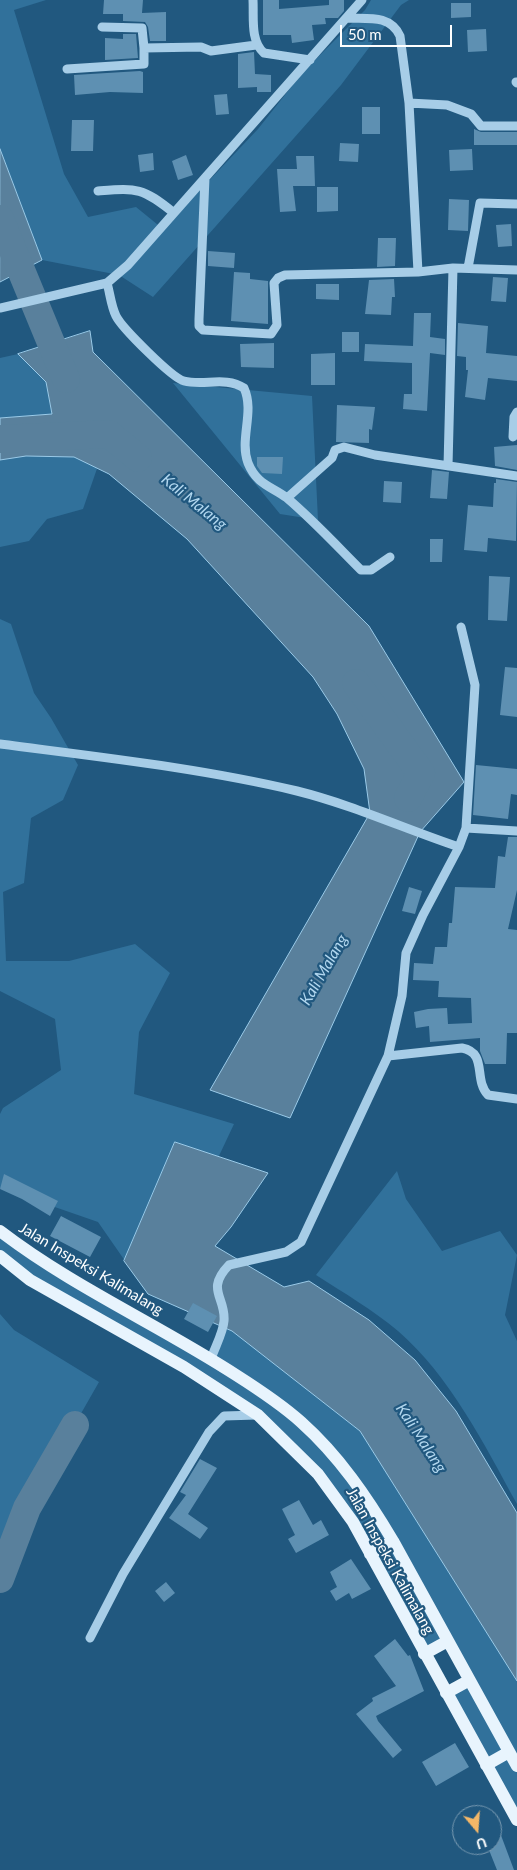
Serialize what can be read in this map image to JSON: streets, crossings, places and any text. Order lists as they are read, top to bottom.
{
  "streets": {
    "main road": ["Jalan Inspeksi Kalimalang"]
  },
  "water": ["Kali Malang"],
  "scale_bar": "50 m",
  "north": "bottom"
}
